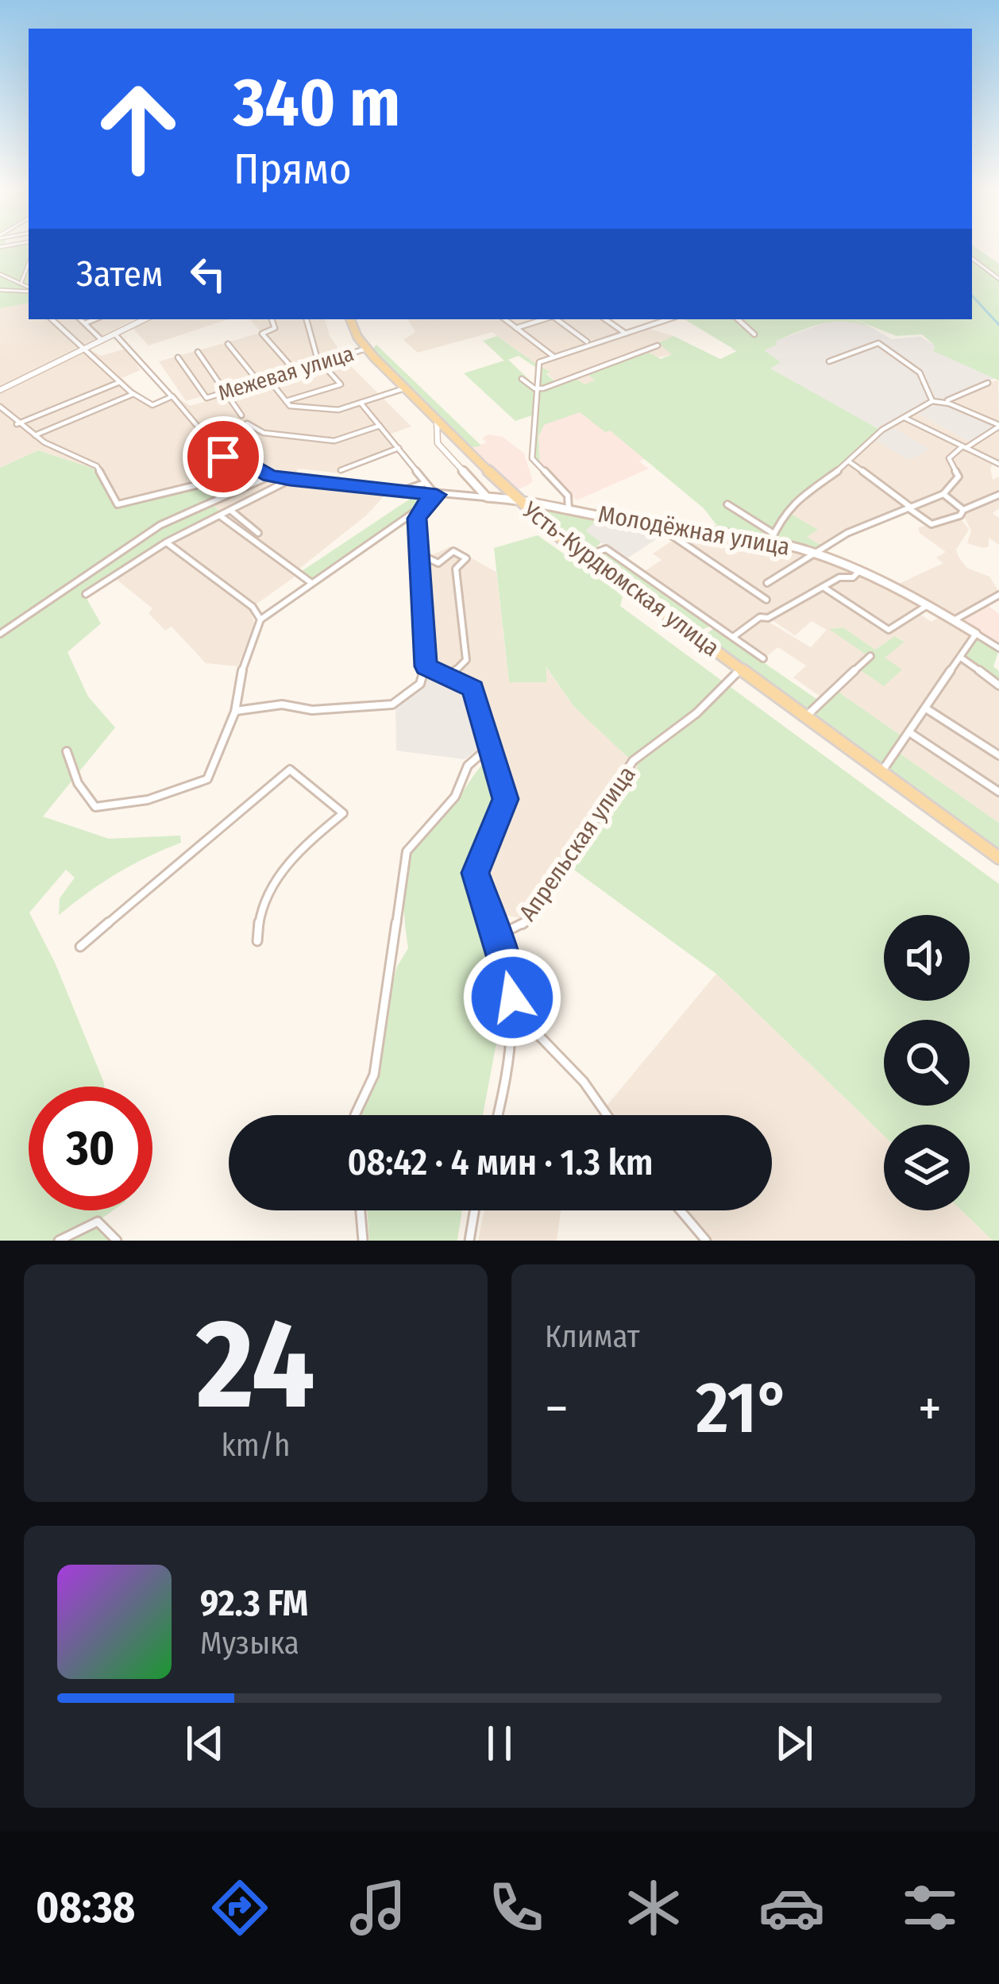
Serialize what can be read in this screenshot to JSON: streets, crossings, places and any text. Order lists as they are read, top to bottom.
{
  "streets": {
    "main road": ["Усть-Курдюмская улица"],
    "street": ["Межевая улица", "Молодёжная улица", "Апрельская улица"]
  },
  "crossings": [
    ["Межевая улица", "Усть-Курдюмская улица"],
    ["Молодёжная улица", "Усть-Курдюмская улица"],
    ["Усть-Курдюмская улица", "Апрельская улица"]
  ],
  "page": {
    "turn": ["340 m", "Прямо"],
    "then": "Затем",
    "limit": "30",
    "trip": "08:42 · 4 мин · 1.3 km",
    "tile": [
      ["24", "km/h"],
      "Климат"
    ],
    "heat": ["−", "21°", "+"],
    "song": ["92.3 FM", "Музыка"],
    "tabs": "08:38"
  }
}
